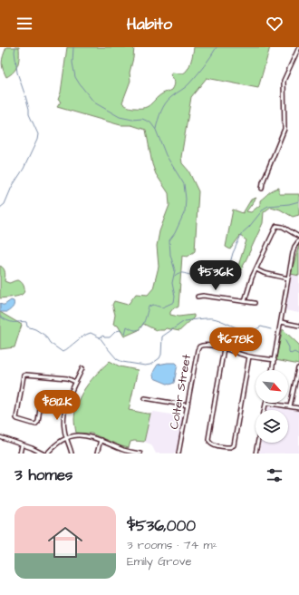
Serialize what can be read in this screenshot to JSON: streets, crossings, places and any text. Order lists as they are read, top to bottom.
{
  "streets": {
    "street": ["Colter Street"]
  },
  "north": "bottom right",
  "page": {
    "header": "Habito",
    "price": ["$536K", "$678K", "$812K"],
    "heading": "3 homes",
    "list": [
      {
        "name": "$536,000",
        "note": "3 rooms · 74 m² · Emily Grove"
      }
    ]
  }
}
